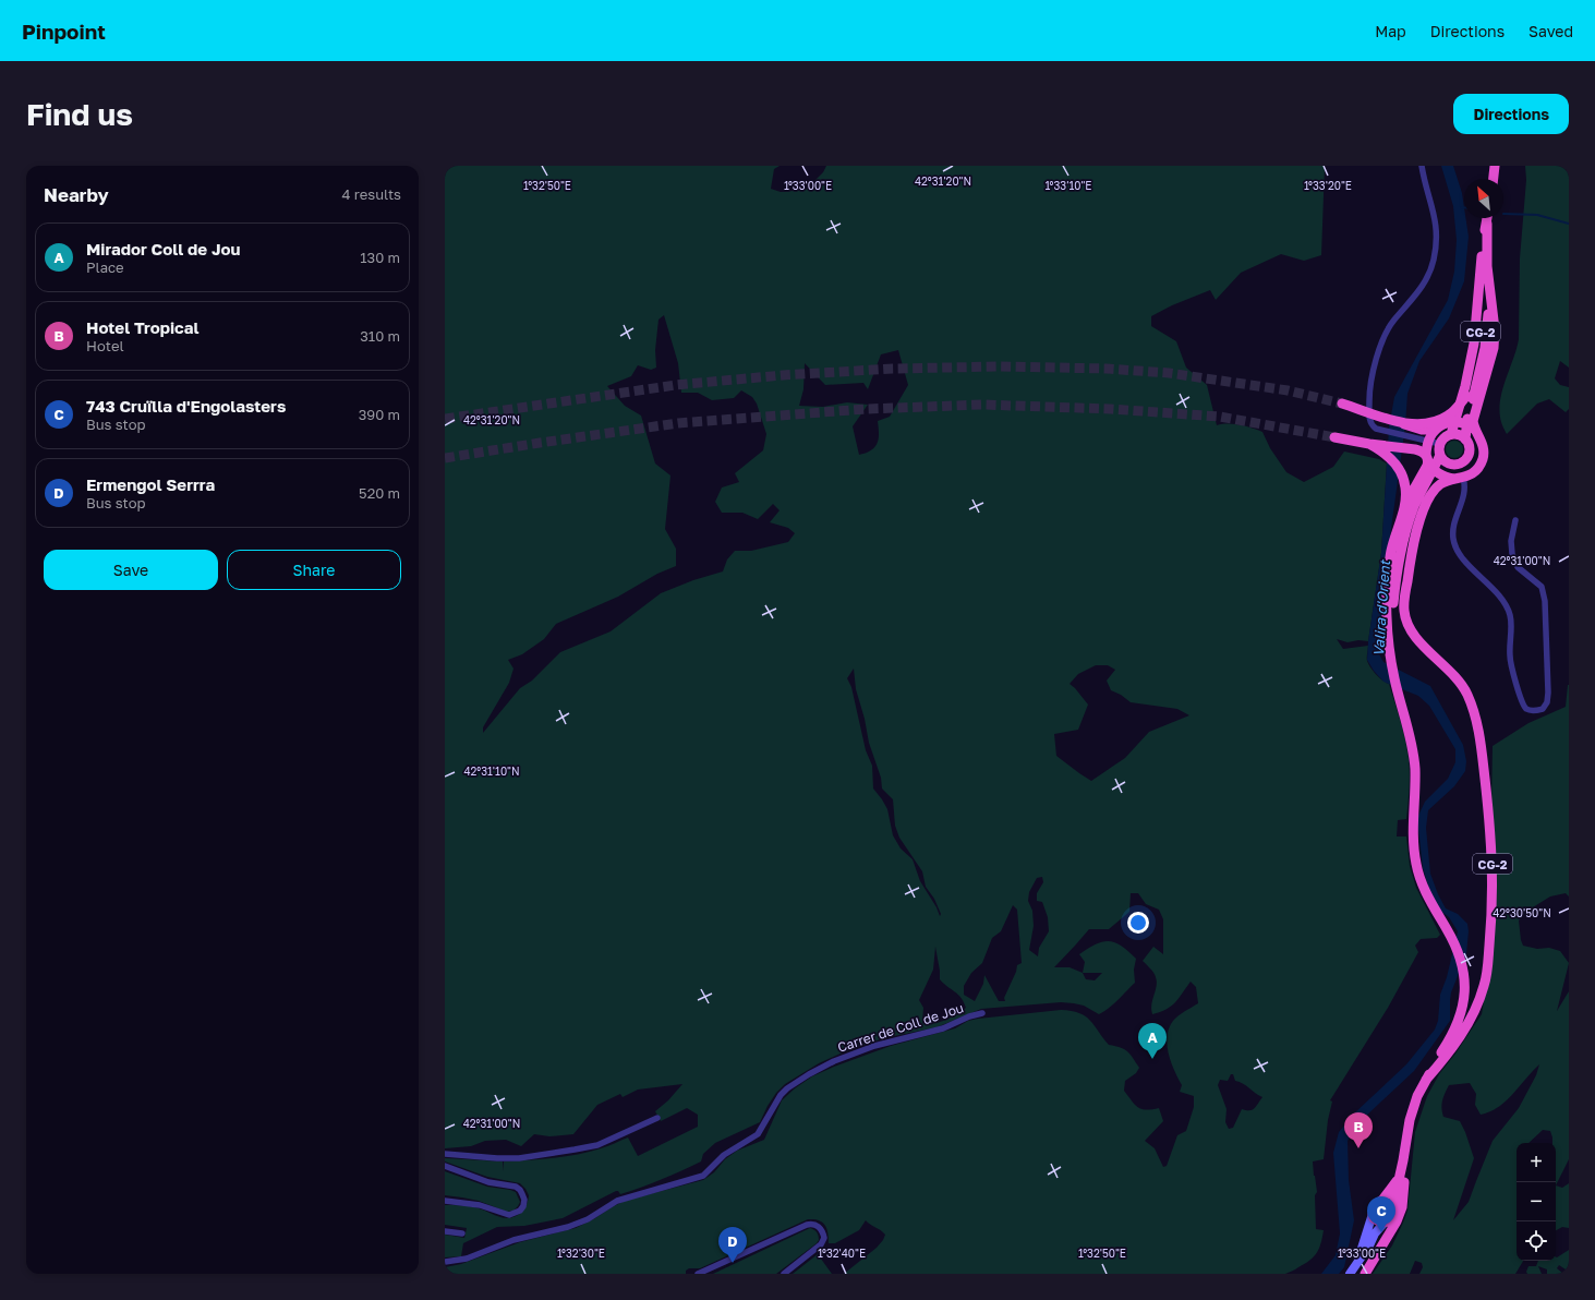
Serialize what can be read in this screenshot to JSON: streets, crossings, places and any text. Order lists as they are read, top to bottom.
{
  "streets": {
    "highway": ["CG-2"],
    "street": ["Carrer de Coll de Jou"]
  },
  "water": ["Valira d'Orient"],
  "north": "top left",
  "page": {
    "header": "Pinpoint",
    "nav": ["Map", "Directions", "Saved"],
    "buttons": [
      "Directions",
      ["Save", "Share"]
    ],
    "title": "Find us",
    "heading": ["Nearby", "4 results"],
    "list": [
      {
        "mark": "A",
        "name": "Mirador Coll de Jou",
        "note": "Place",
        "value": "130 m"
      },
      {
        "mark": "B",
        "name": "Hotel Tropical",
        "note": "Hotel",
        "value": "310 m"
      },
      {
        "mark": "C",
        "name": "743 Cruïlla d'Engolasters",
        "note": "Bus stop",
        "value": "390 m"
      },
      {
        "mark": "D",
        "name": "Ermengol Serrra",
        "note": "Bus stop",
        "value": "520 m"
      }
    ],
    "pins": [
      "A",
      "B",
      "C",
      "D"
    ],
    "map_buttons": ["+", "−"]
  },
  "coordinates": [
    "42°31'20\"N",
    "1°32'50\"E",
    "1°33'00\"E",
    "1°33'10\"E",
    "1°33'20\"E",
    "42°31'00\"N",
    "42°31'10\"N",
    "42°30'50\"N",
    "1°32'30\"E",
    "1°32'40\"E"
  ]
}
